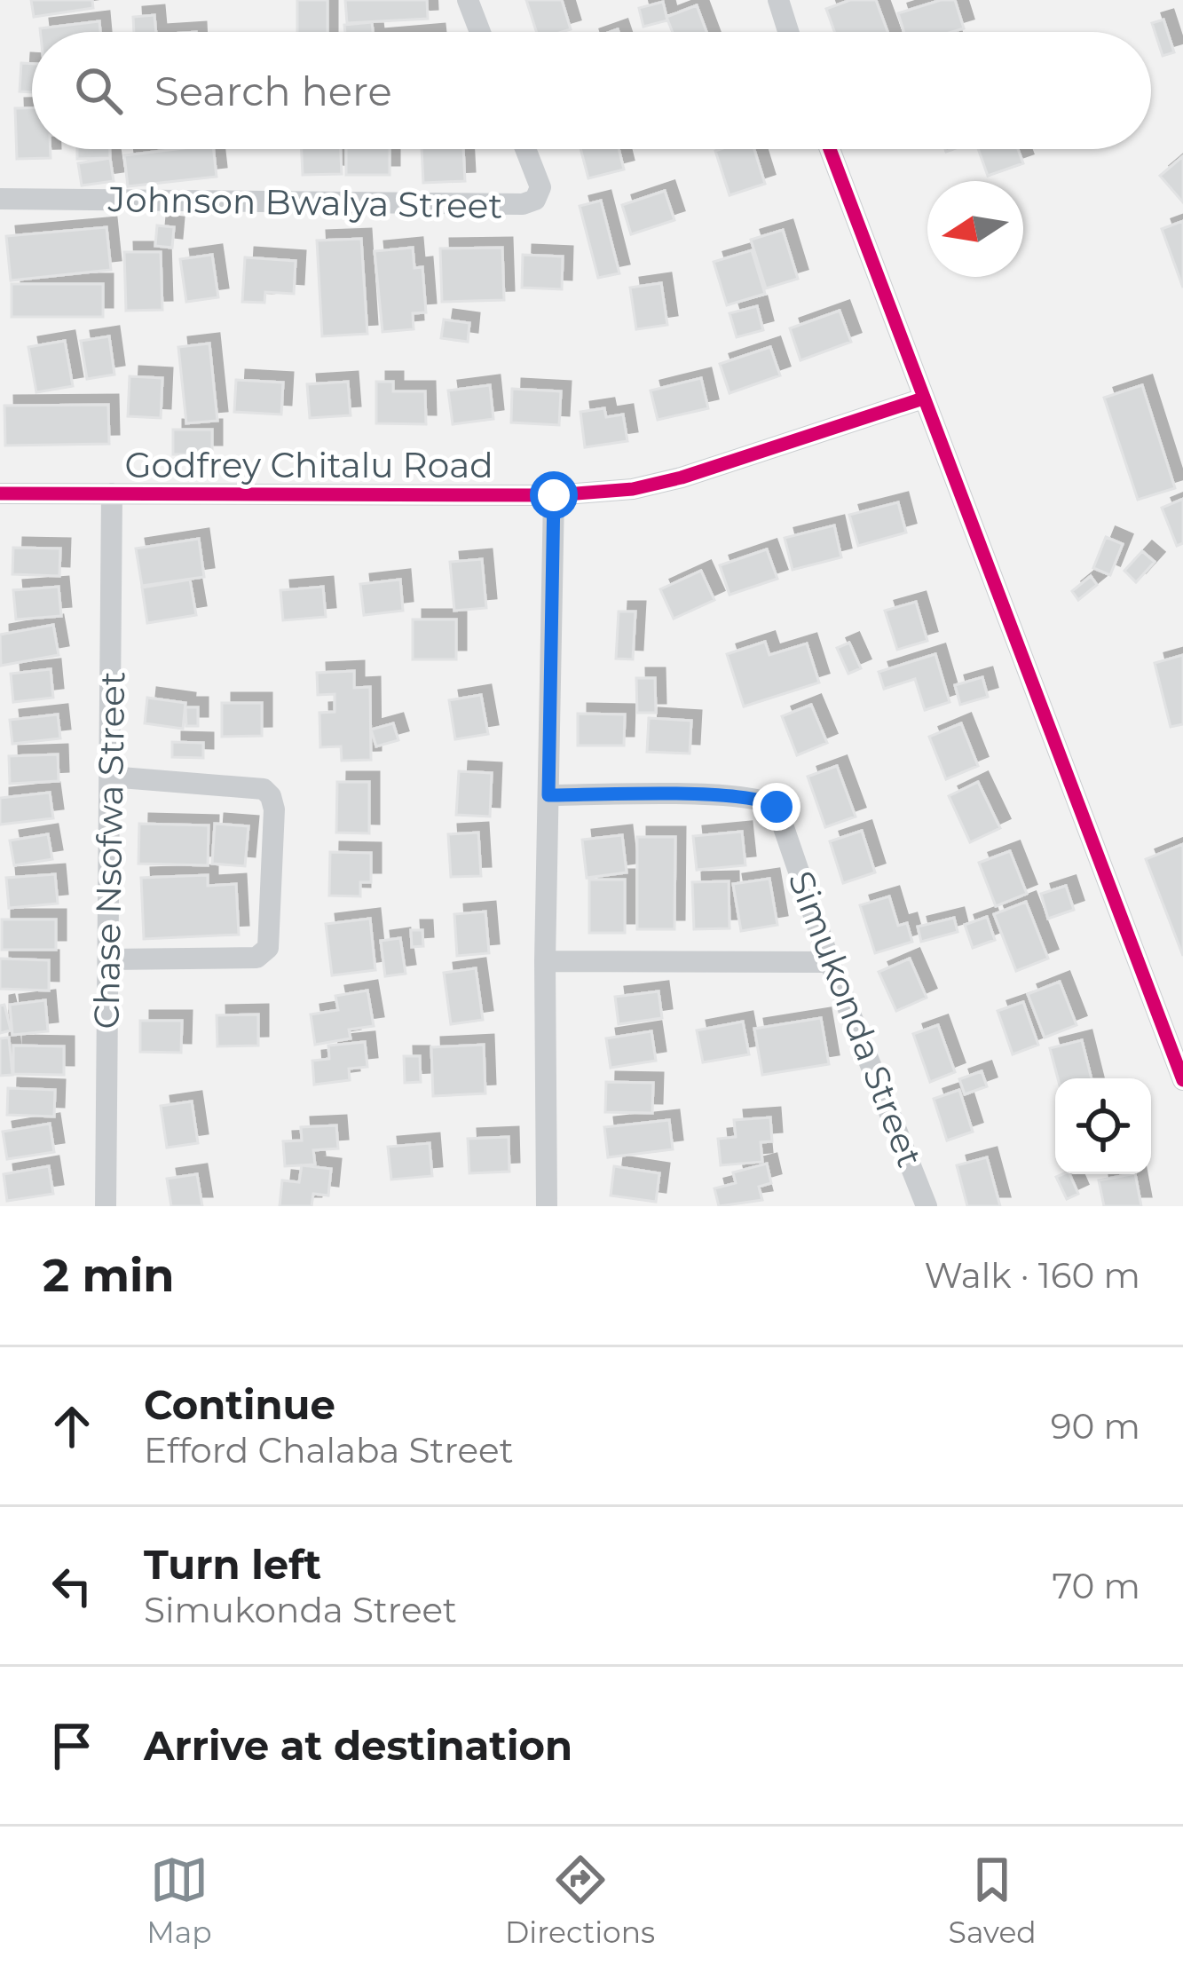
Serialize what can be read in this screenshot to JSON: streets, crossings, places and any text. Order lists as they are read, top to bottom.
{
  "streets": {
    "street": [
      "Johnson Bwalya Street",
      "Godfrey Chitalu Road",
      "Chase Nsofwa Street",
      "Simukonda Street"
    ]
  },
  "crossings": [
    ["Godfrey Chitalu Road", "Chase Nsofwa Street"]
  ],
  "north": "left",
  "page": {
    "search": "Search here",
    "heading": ["2 min", "Walk · 160 m"],
    "list": [
      ["Continue", "Efford Chalaba Street", "90 m"],
      ["Turn left", "Simukonda Street", "70 m"],
      "Arrive at destination"
    ],
    "nav": ["Map", "Directions", "Saved"]
  }
}
